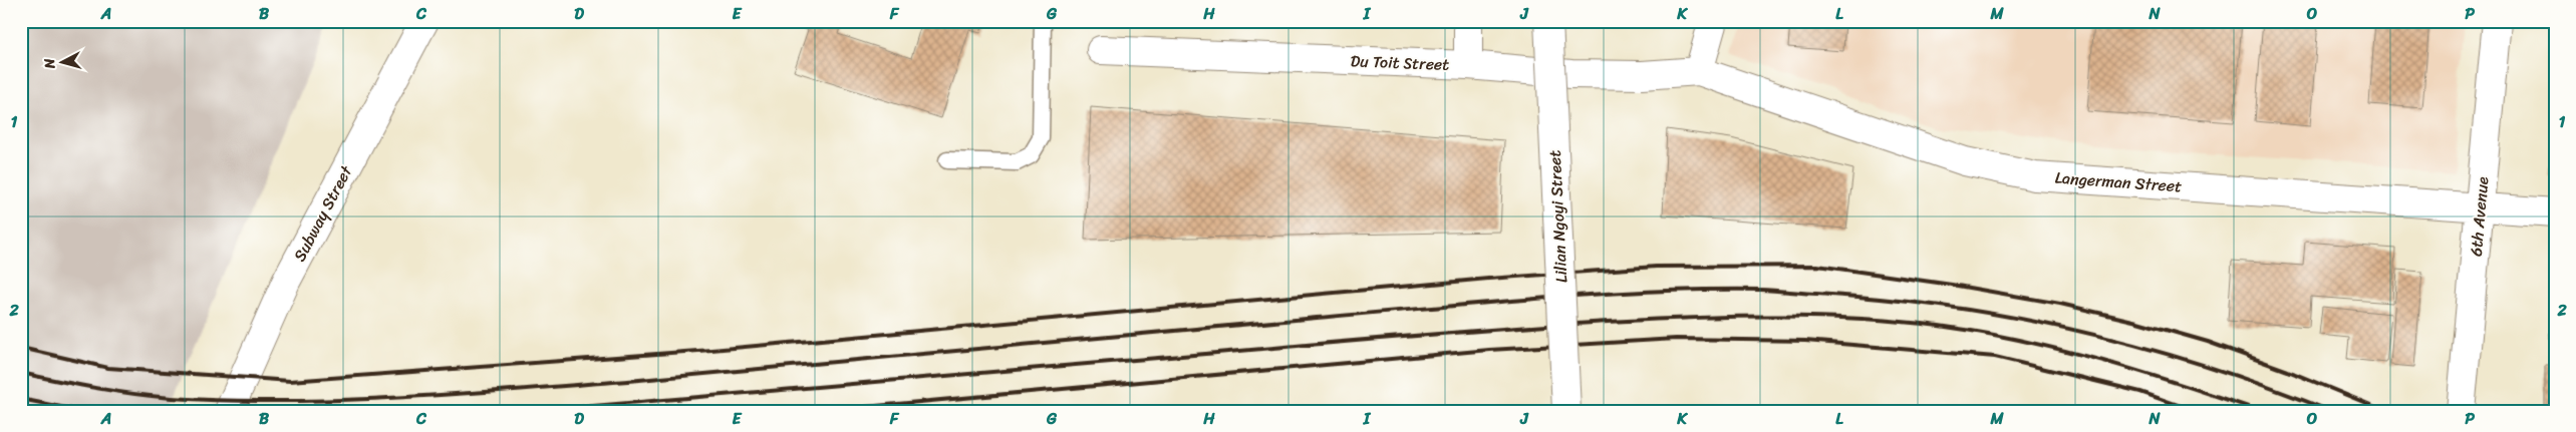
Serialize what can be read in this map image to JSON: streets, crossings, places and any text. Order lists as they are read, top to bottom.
{
  "streets": {
    "street": [
      "Du Toit Street",
      "Langerman Street",
      "Subway Street",
      "Lilian Ngoyi Street",
      "6th Avenue"
    ]
  },
  "crossings": [
    ["Du Toit Street", "Langerman Street"],
    ["Langerman Street", "6th Avenue"]
  ],
  "north": "left",
  "grid": {
    "columns": [
      "A",
      "B",
      "C",
      "D",
      "E",
      "F",
      "G",
      "H",
      "I",
      "J",
      "K",
      "L",
      "M",
      "N",
      "O",
      "P"
    ],
    "rows": ["1", "2"]
  }
}
